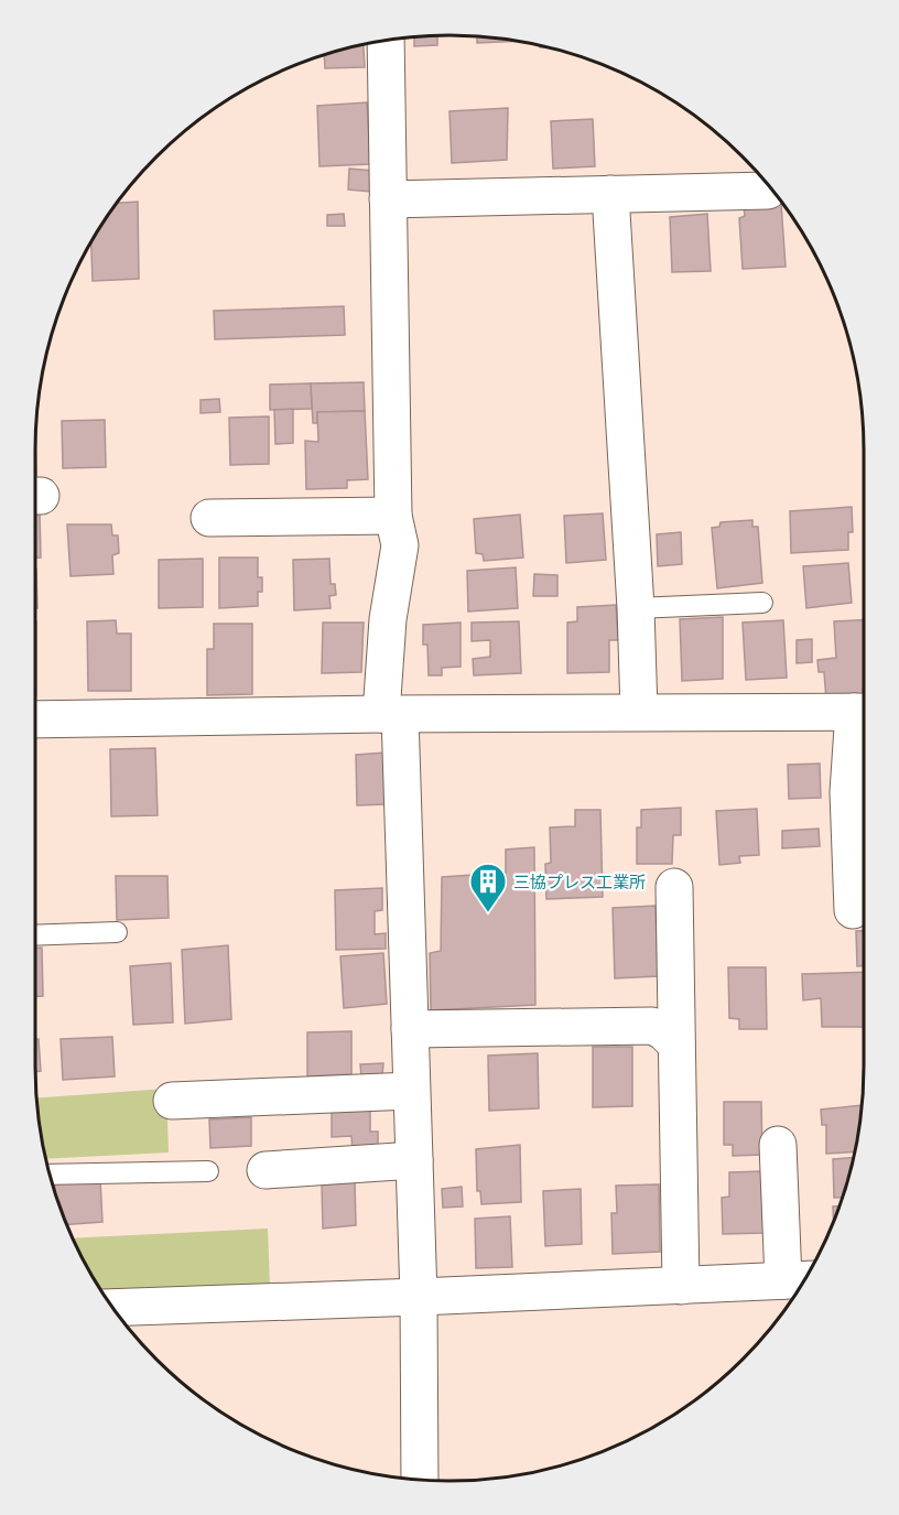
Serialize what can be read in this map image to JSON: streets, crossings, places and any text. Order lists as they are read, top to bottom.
{
  "places": {
    "building": ["三協プレス工業所"]
  }
}
